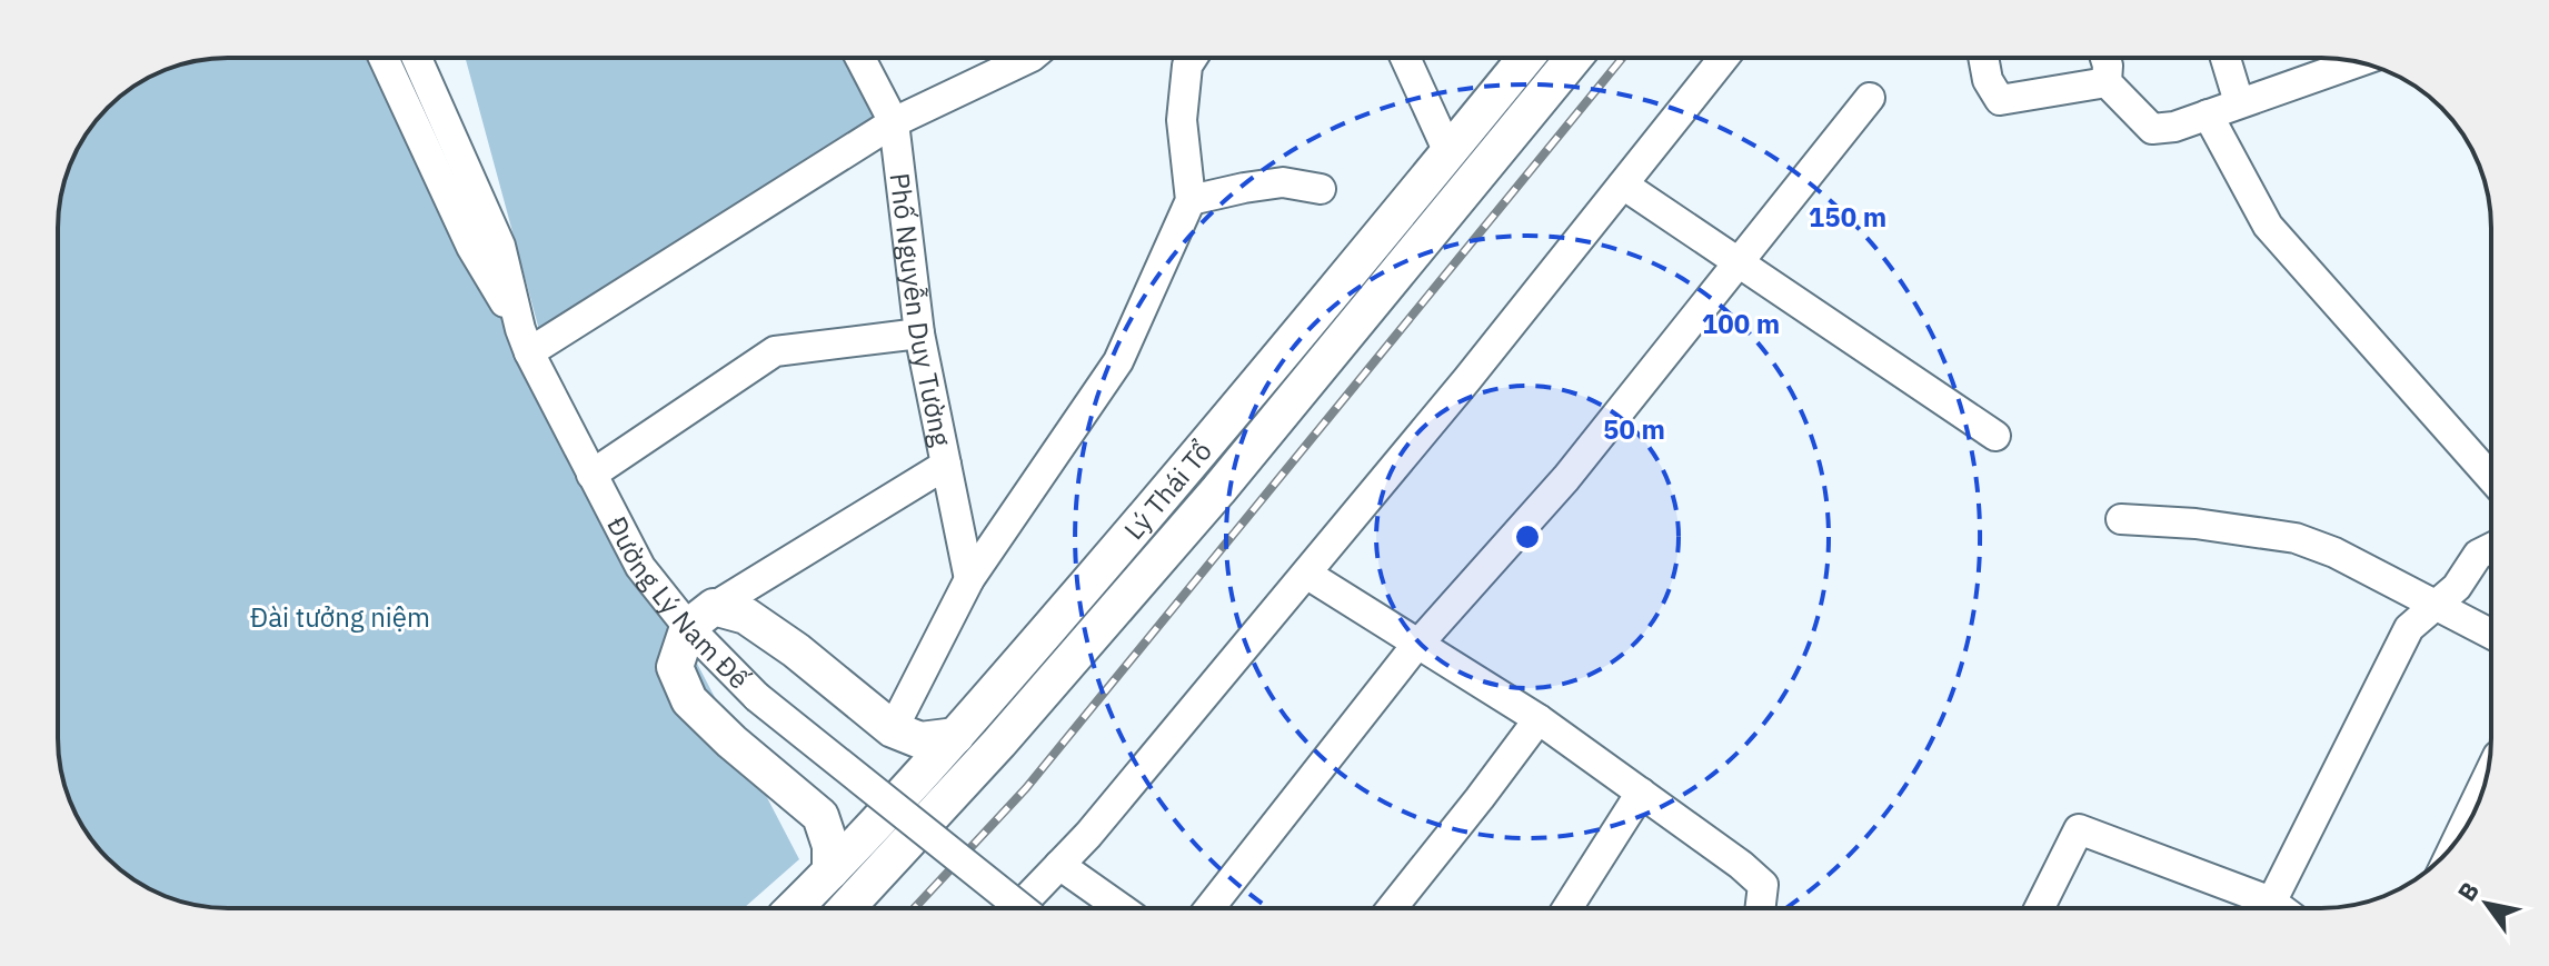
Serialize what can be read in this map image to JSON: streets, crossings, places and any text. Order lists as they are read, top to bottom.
{
  "streets": {
    "main road": ["Lý Thái Tổ"],
    "street": ["Phố Nguyễn Duy Tường", "Đường Lý Nam Đế"]
  },
  "parks": ["Đài tưởng niệm"],
  "north": "top left",
  "rings": ["150 m", "100 m", "50 m"]
}
